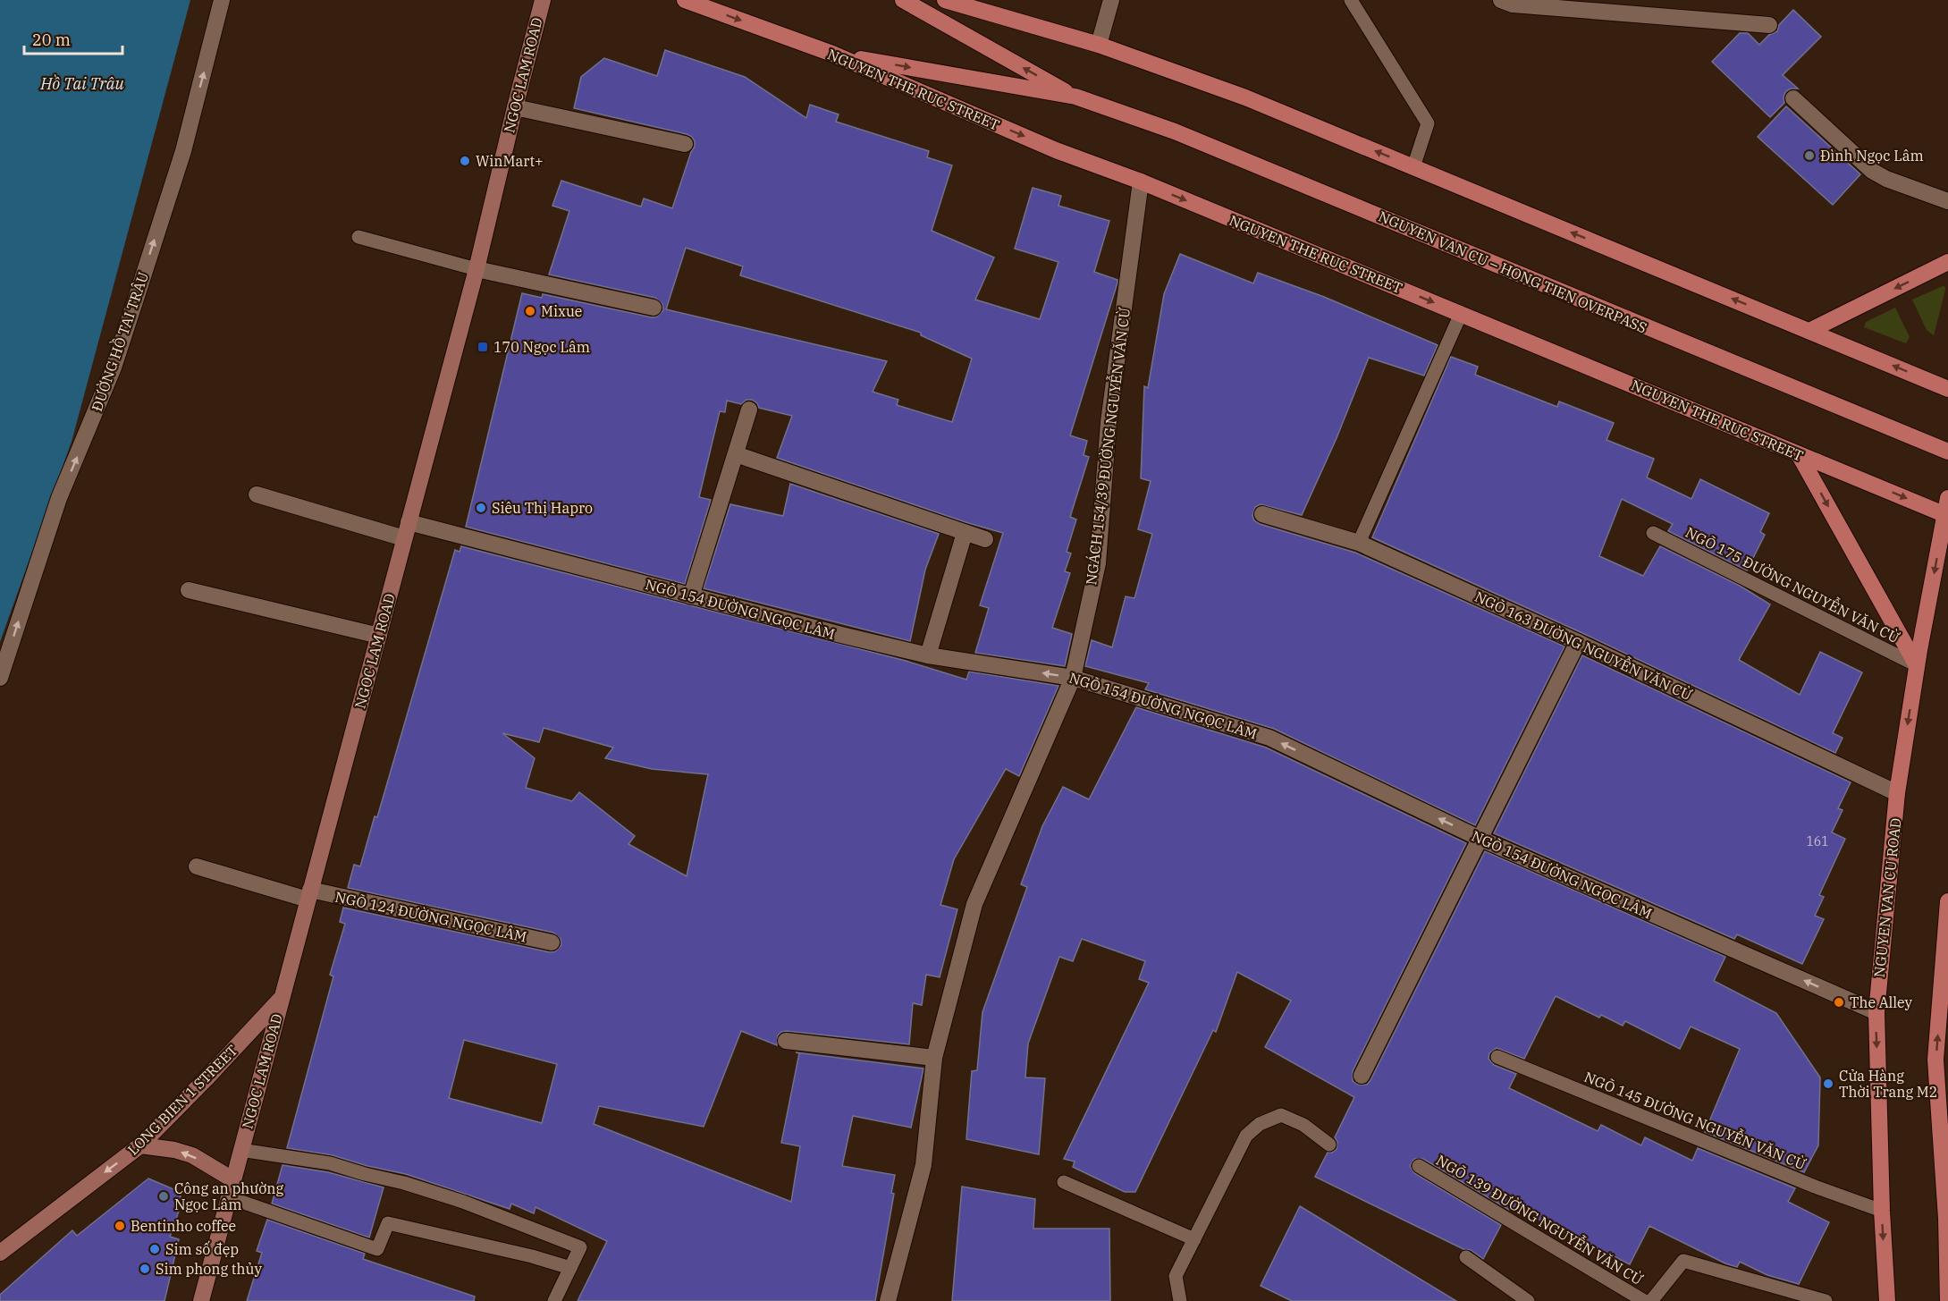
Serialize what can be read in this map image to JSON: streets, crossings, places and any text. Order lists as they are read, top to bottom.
{
  "streets": {
    "main road": [
      "NGOC LAM ROAD",
      "NGUYEN THE RUC STREET",
      "NGUYEN VAN CU – HONG TIEN OVERPASS",
      "NGUYEN VAN CU ROAD",
      "LONG BIEN 1 STREET"
    ],
    "street": [
      "ĐƯỜNG HỒ TAI TRÂU",
      "NGÁCH 154/39 ĐƯỜNG NGUYỄN VĂN CỪ",
      "NGÕ 154 ĐƯỜNG NGỌC LÂM",
      "NGÕ 163 ĐƯỜNG NGUYỄN VĂN CỪ",
      "NGÕ 124 ĐƯỜNG NGỌC LÂM"
    ],
    "lane": ["NGÕ 175 ĐƯỜNG NGUYỄN VĂN CỪ", "NGÕ 145 ĐƯỜNG NGUYỄN VĂN CỪ", "NGÕ 139 ĐƯỜNG NGUYỄN VĂN CỪ"]
  },
  "crossings": [
    ["NGOC LAM ROAD", "NGÕ 154 ĐƯỜNG NGỌC LÂM"],
    ["NGOC LAM ROAD", "NGÕ 124 ĐƯỜNG NGỌC LÂM"],
    ["NGOC LAM ROAD", "LONG BIEN 1 STREET"],
    ["NGUYEN THE RUC STREET", "NGÁCH 154/39 ĐƯỜNG NGUYỄN VĂN CỪ"],
    ["NGUYEN THE RUC STREET", "NGUYEN VAN CU ROAD"],
    ["NGÁCH 154/39 ĐƯỜNG NGUYỄN VĂN CỪ", "NGÕ 154 ĐƯỜNG NGỌC LÂM"],
    ["NGÕ 175 ĐƯỜNG NGUYỄN VĂN CỪ", "NGUYEN VAN CU ROAD"],
    ["NGÕ 154 ĐƯỜNG NGỌC LÂM", "NGUYEN VAN CU ROAD"],
    ["NGÕ 163 ĐƯỜNG NGUYỄN VĂN CỪ", "NGUYEN VAN CU ROAD"],
    ["NGUYEN VAN CU ROAD", "NGÕ 145 ĐƯỜNG NGUYỄN VĂN CỪ"]
  ],
  "one_way": ["ĐƯỜNG HỒ TAI TRÂU", "NGÕ 154 ĐƯỜNG NGỌC LÂM", "LONG BIEN 1 STREET"],
  "water": ["Hồ Tai Trâu"],
  "places": {
    "other": [
      "Đình Ngọc Lâm",
      "WinMart+",
      "Mixue",
      "Siêu Thị Hapro",
      "The Alley",
      "Cửa Hàng Thời Trang M2",
      "Công an phường Ngọc Lâm",
      "Bentinho coffee",
      "Sim số đẹp",
      "Sim phong thủy"
    ],
    "transit": ["170 Ngọc Lâm"]
  },
  "house_numbers": ["161"],
  "scale_bar": "20 m"
}
